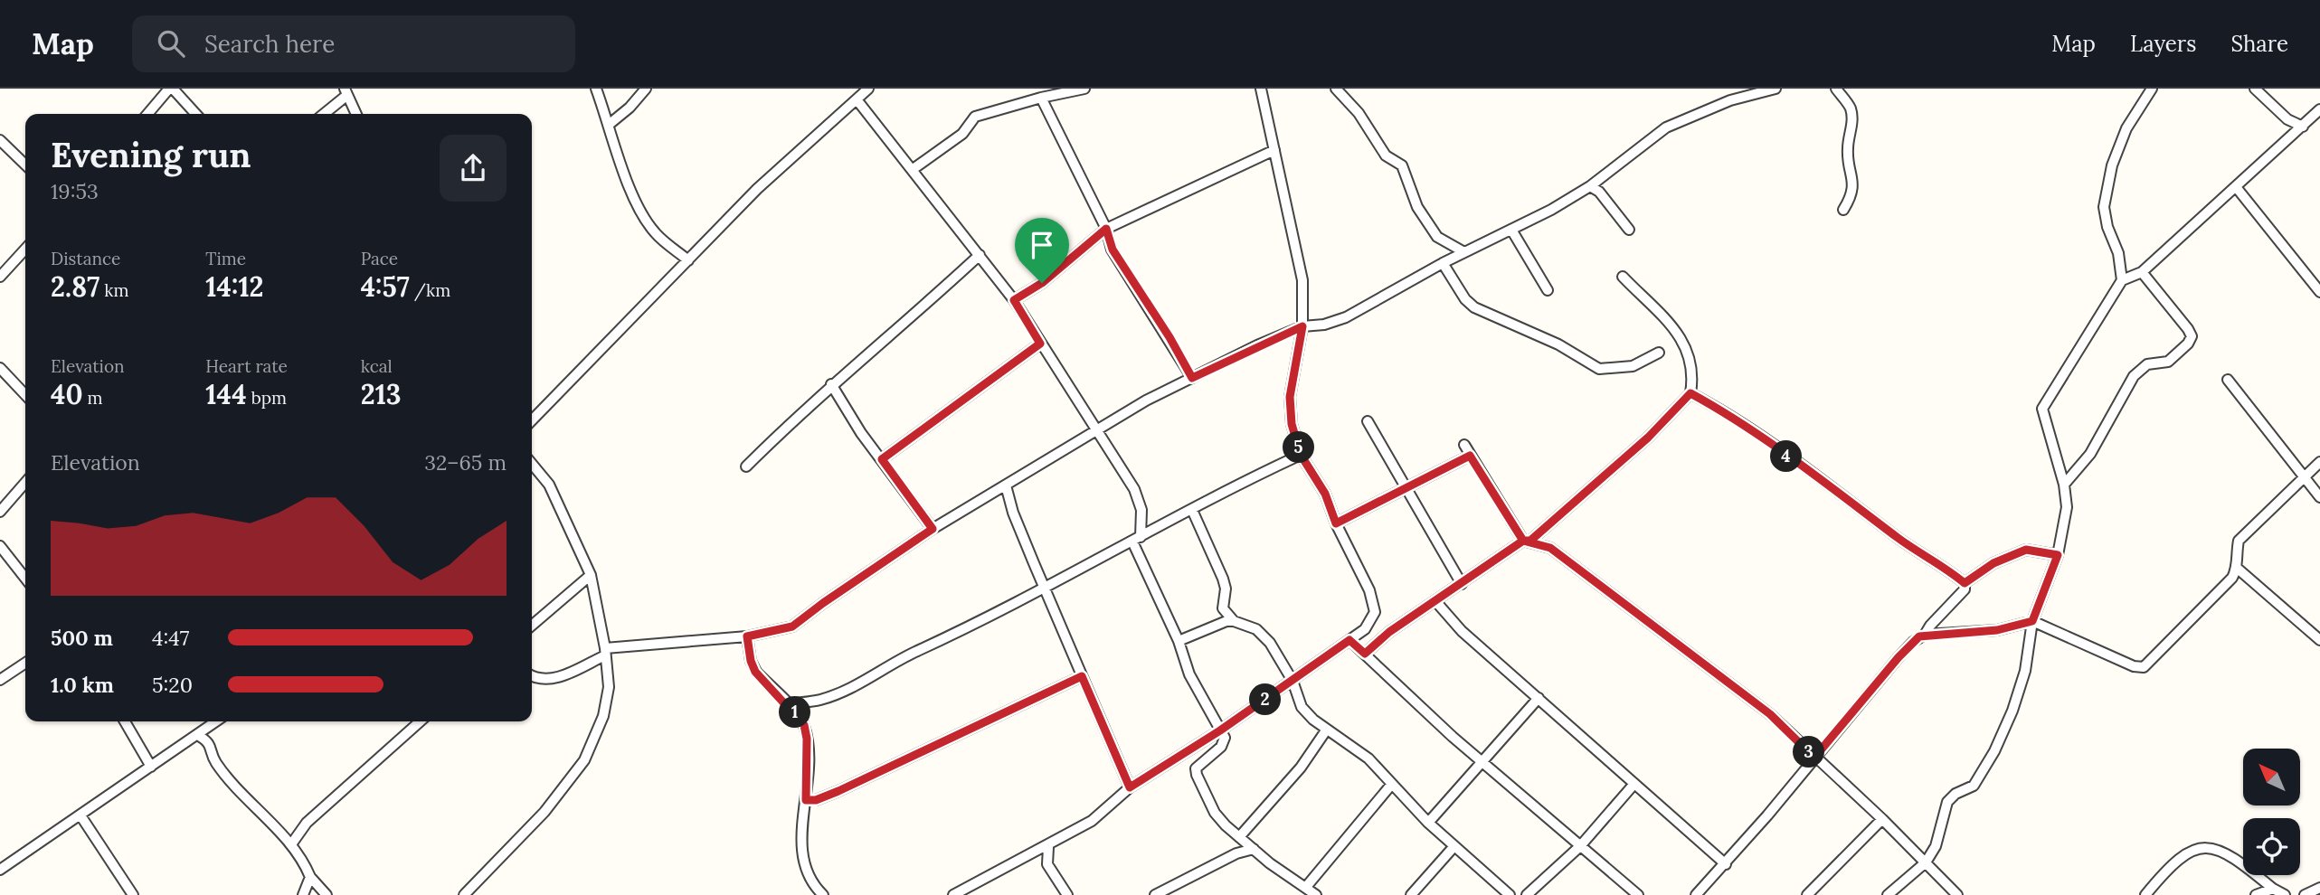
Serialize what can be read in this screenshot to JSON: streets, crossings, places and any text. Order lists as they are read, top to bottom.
{
  "north": "top left",
  "page": {
    "header": "Map",
    "search": "Search here",
    "nav": ["Map", "Layers", "Share"],
    "heading": ["Evening run", "19:53"],
    "stats": [
      ["Distance", "2.87 km"],
      ["Time", "14:12"],
      ["Pace", "4:57 /km"],
      ["Elevation", "40 m"],
      ["Heart rate", "144 bpm"],
      ["kcal", "213"]
    ],
    "pins": [
      "5",
      "4",
      "2",
      "1",
      "3"
    ],
    "chart": ["Elevation", "32–65 m"],
    "list": [
      {
        "name": "500 m",
        "note": "4:47"
      },
      {
        "name": "1.0 km",
        "note": "5:20"
      }
    ]
  }
}
